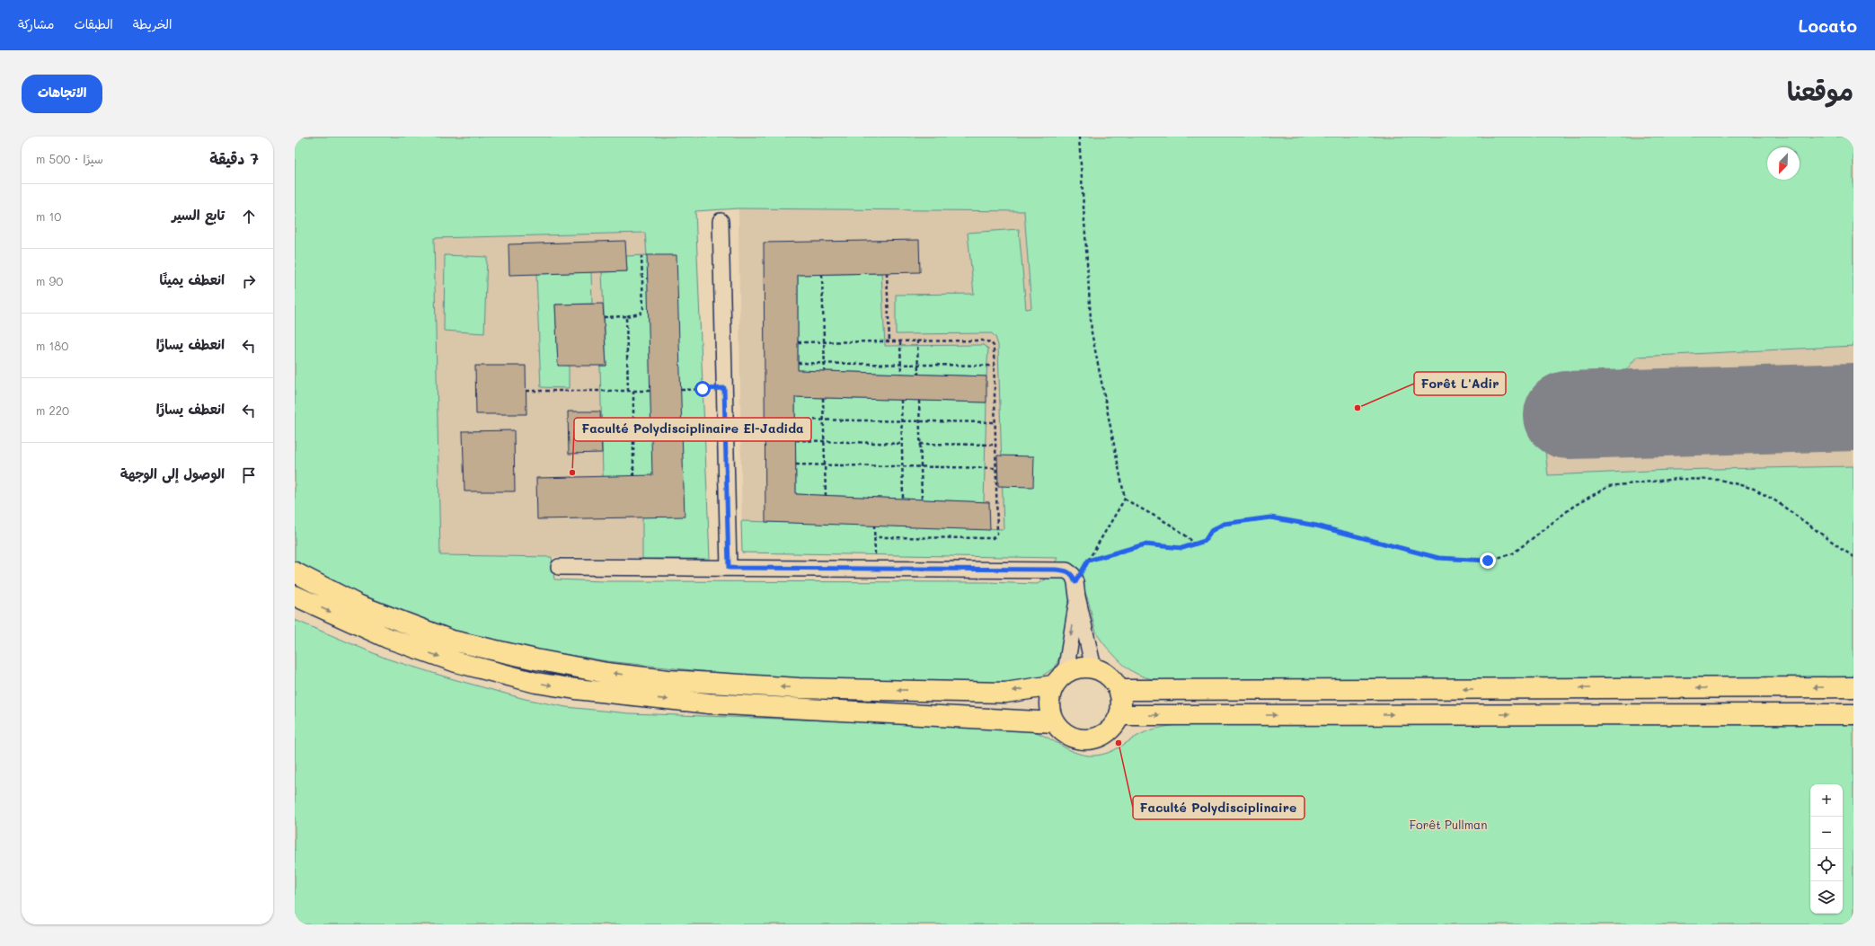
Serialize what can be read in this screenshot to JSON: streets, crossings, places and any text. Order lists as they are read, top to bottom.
{
  "parks": ["Forêt Pullman"],
  "places": ["Forêt L'Adir", "Faculté Polydisciplinaire El-Jadida", "Faculté Polydisciplinaire"],
  "north": "bottom left",
  "page": {
    "header": "Locato",
    "nav": ["الخريطة", "الطبقات", "مشاركة"],
    "title": "موقعنا",
    "buttons": "الاتجاهات",
    "heading": ["7 دقيقة", "سيرًا · 500 m"],
    "list": [
      ["تابع السير", "10 m"],
      ["انعطف يمينًا", "90 m"],
      ["انعطف يسارًا", "180 m"],
      ["انعطف يسارًا", "220 m"],
      "الوصول إلى الوجهة"
    ],
    "map_buttons": ["+", "−"]
  }
}
